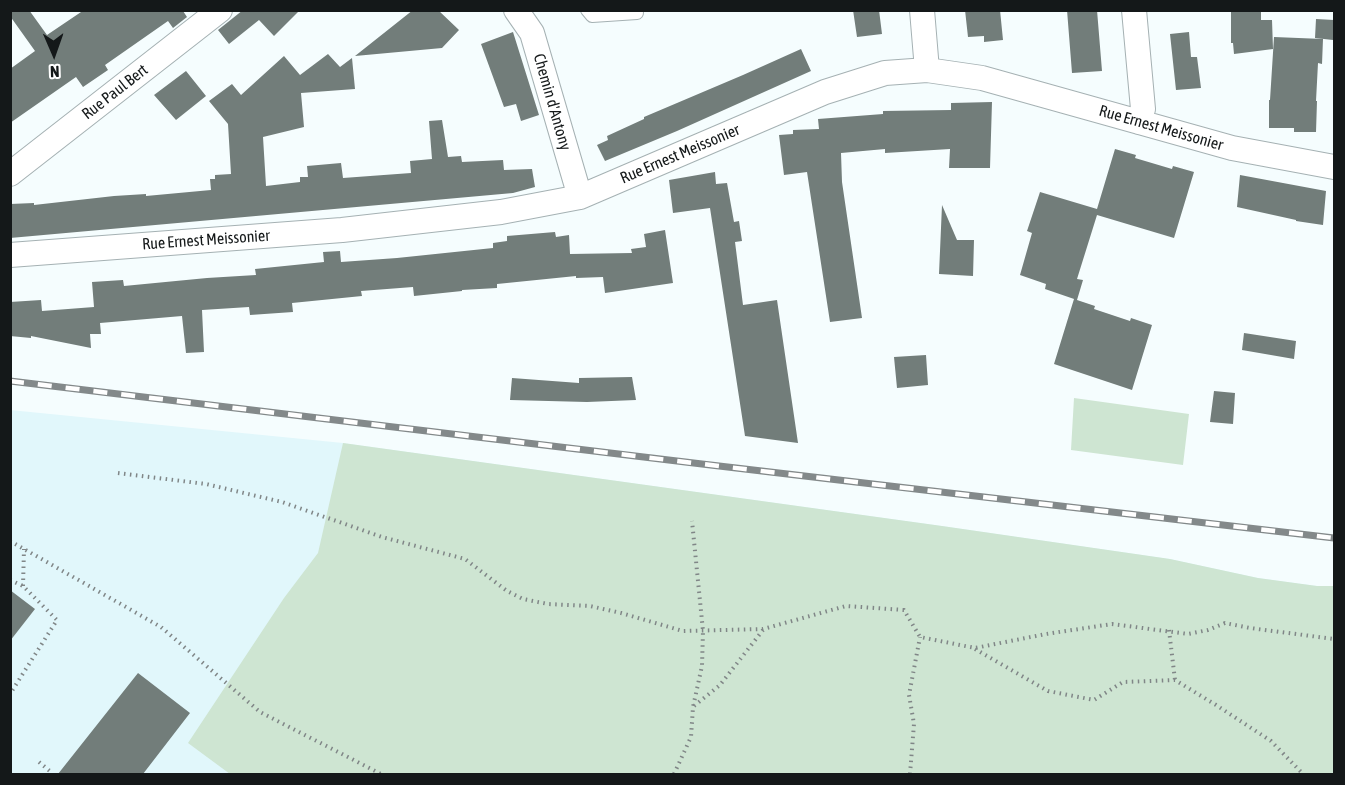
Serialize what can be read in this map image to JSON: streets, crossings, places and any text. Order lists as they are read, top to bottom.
{
  "streets": {
    "street": ["Rue Paul Bert", "Chemin d'Antony", "Rue Ernest Meissonier"]
  },
  "crossings": [
    ["Chemin d'Antony", "Rue Ernest Meissonier"]
  ],
  "north": "bottom"
}
